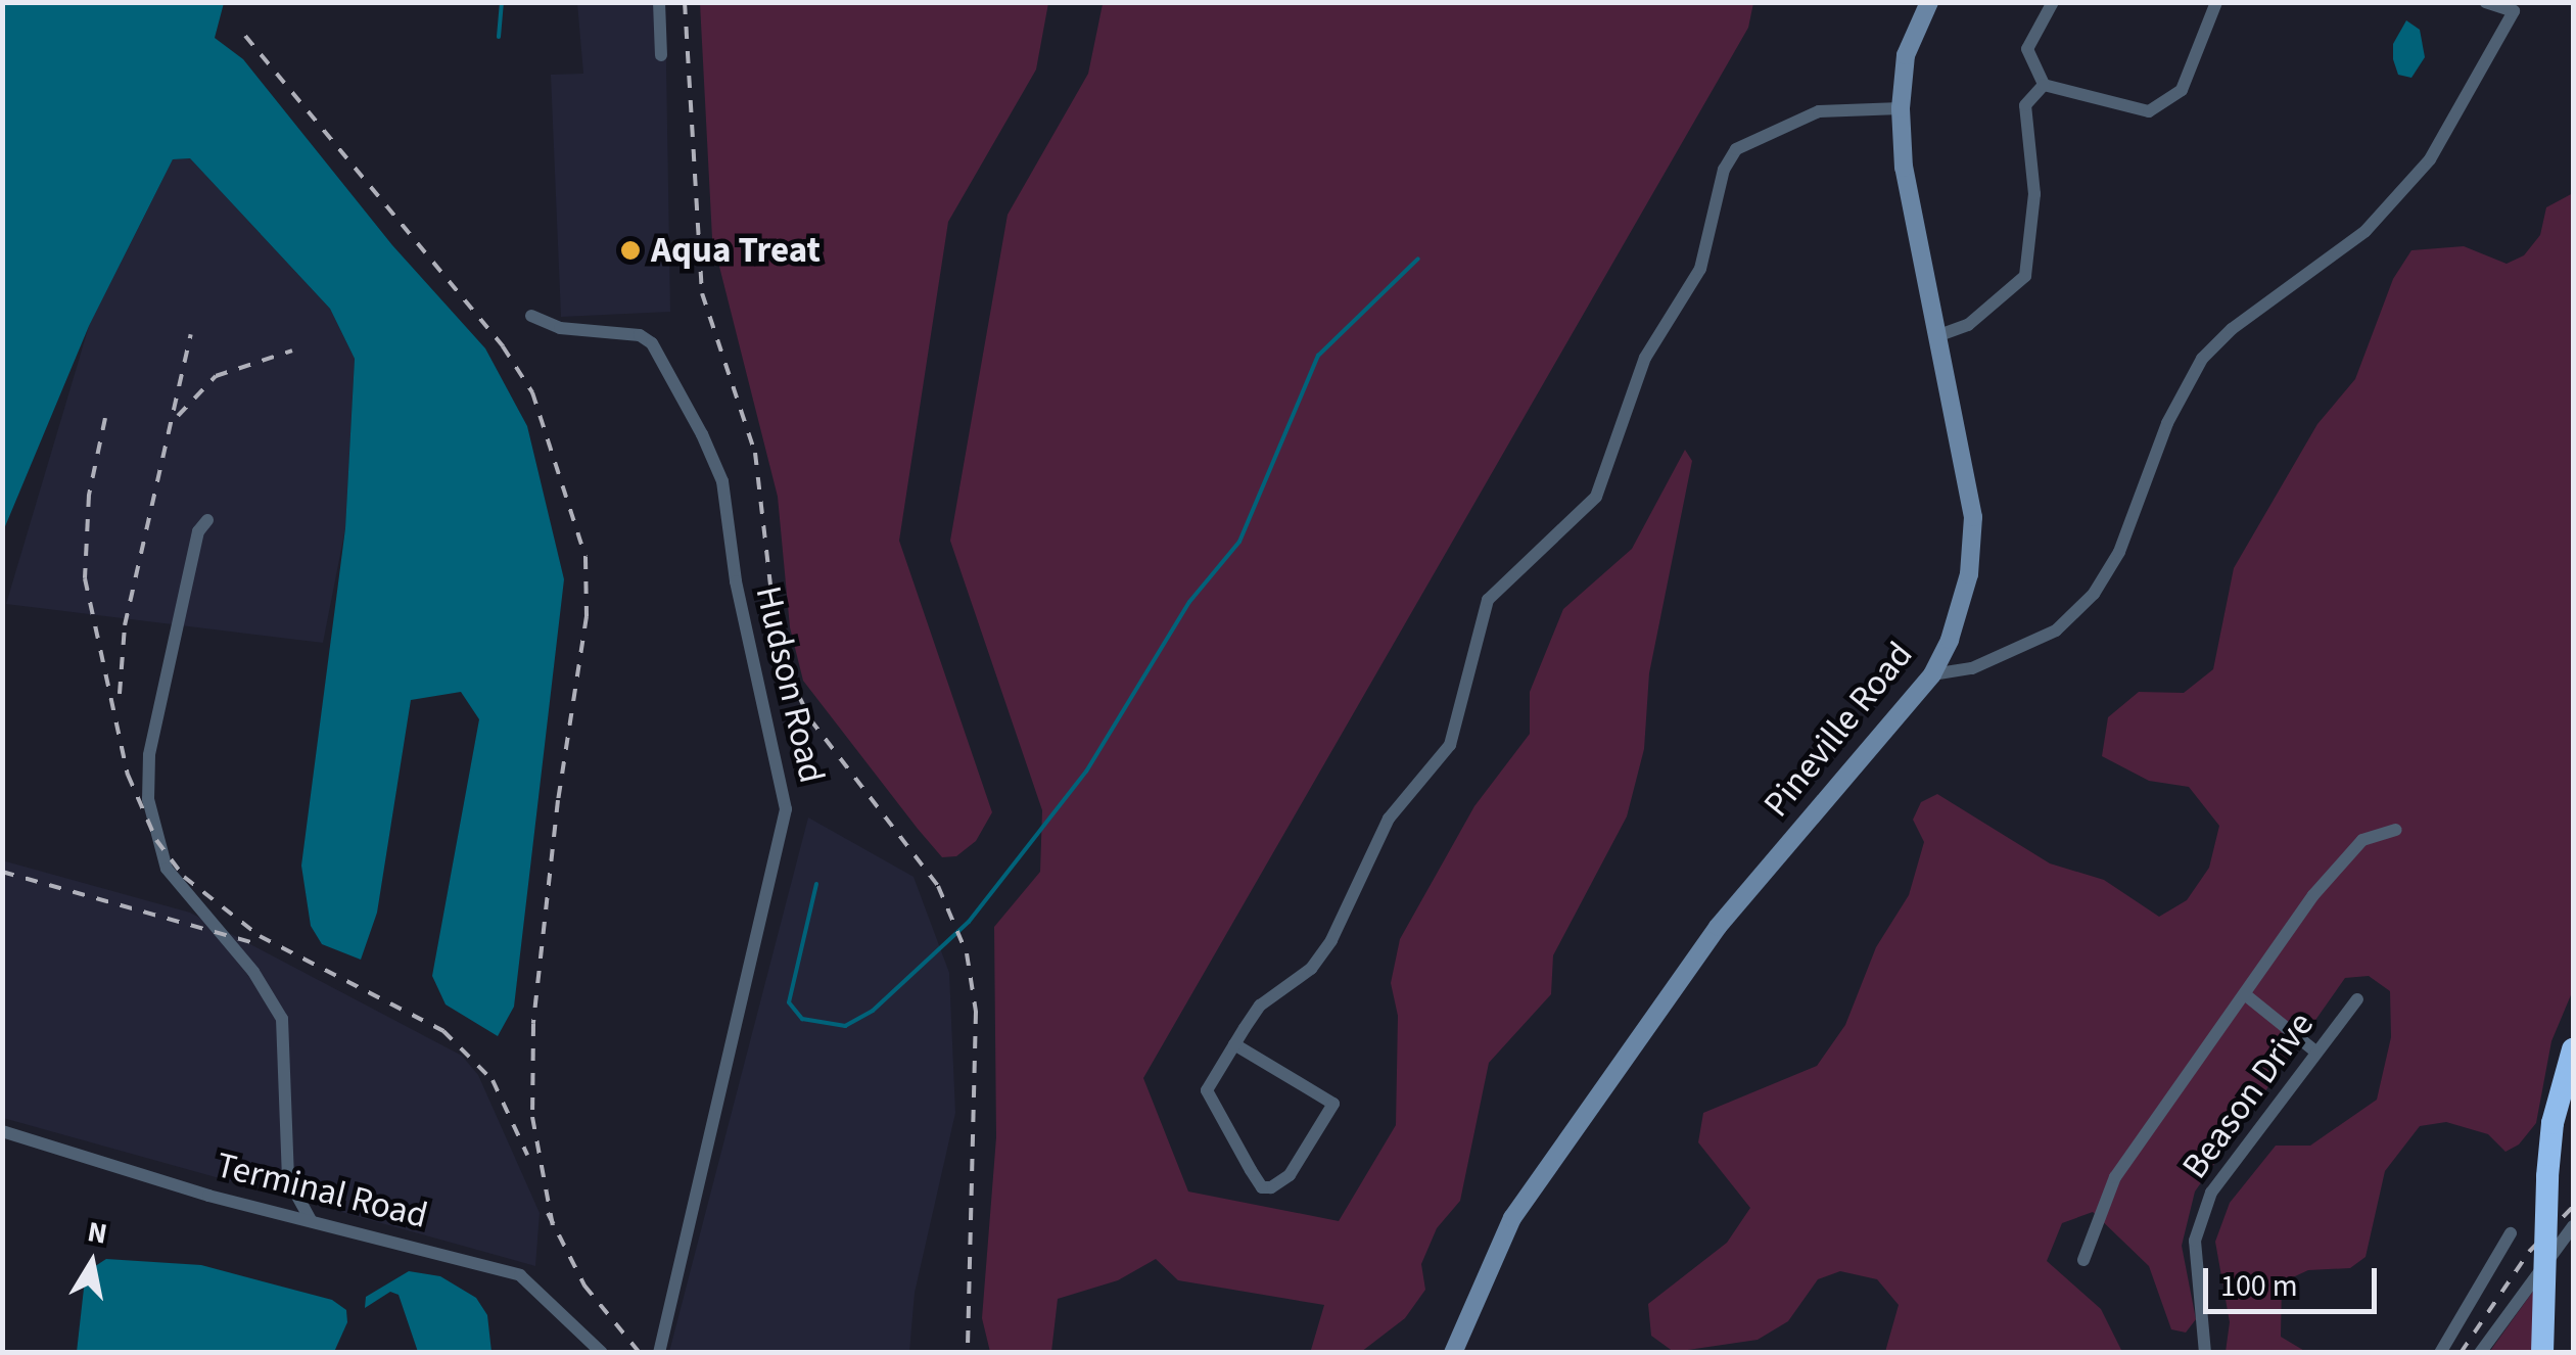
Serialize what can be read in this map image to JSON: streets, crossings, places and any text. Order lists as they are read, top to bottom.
{
  "streets": {
    "main road": ["Pineville Road"],
    "street": ["Hudson Road", "Beason Drive", "Terminal Road"]
  },
  "places": ["Aqua Treat"],
  "scale_bar": "100 m",
  "north": "top"
}
